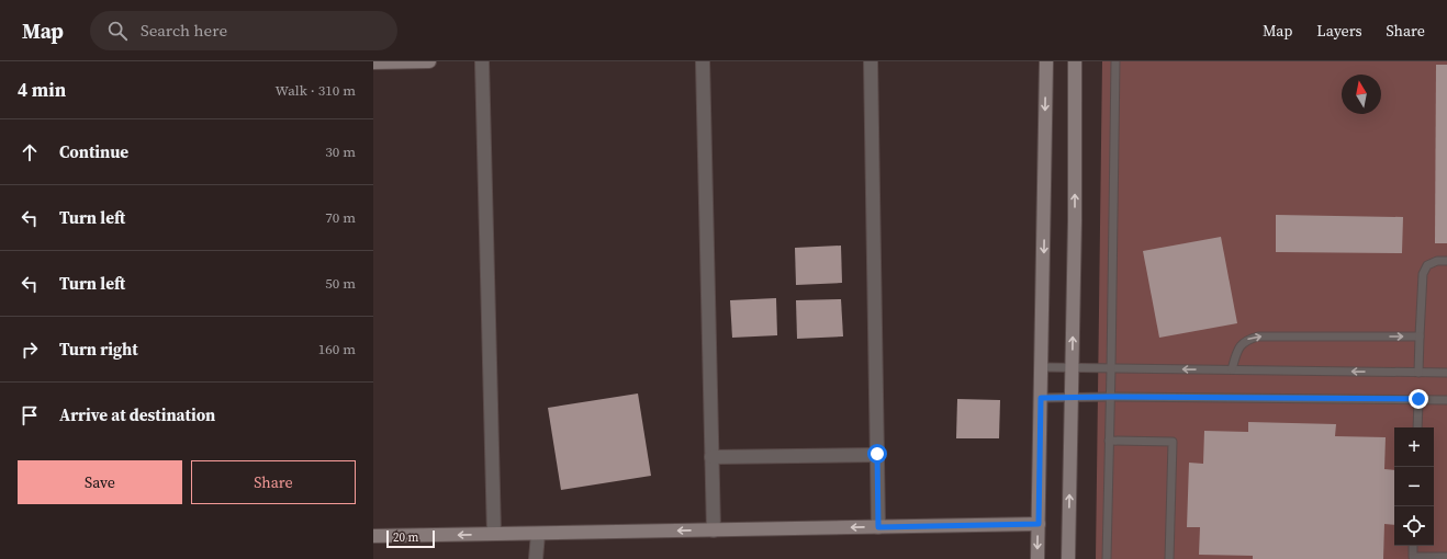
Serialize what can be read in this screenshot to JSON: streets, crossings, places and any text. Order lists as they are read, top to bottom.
{
  "scale_bar": "20 m",
  "north": "top",
  "page": {
    "header": "Map",
    "search": "Search here",
    "nav": ["Map", "Layers", "Share"],
    "heading": ["4 min", "Walk · 310 m"],
    "list": [
      ["Continue", "30 m"],
      ["Turn left", "70 m"],
      ["Turn left", "50 m"],
      ["Turn right", "160 m"],
      "Arrive at destination"
    ],
    "map_buttons": ["+", "−"],
    "buttons": ["Save", "Share"],
    "scale": "20 m"
  }
}
